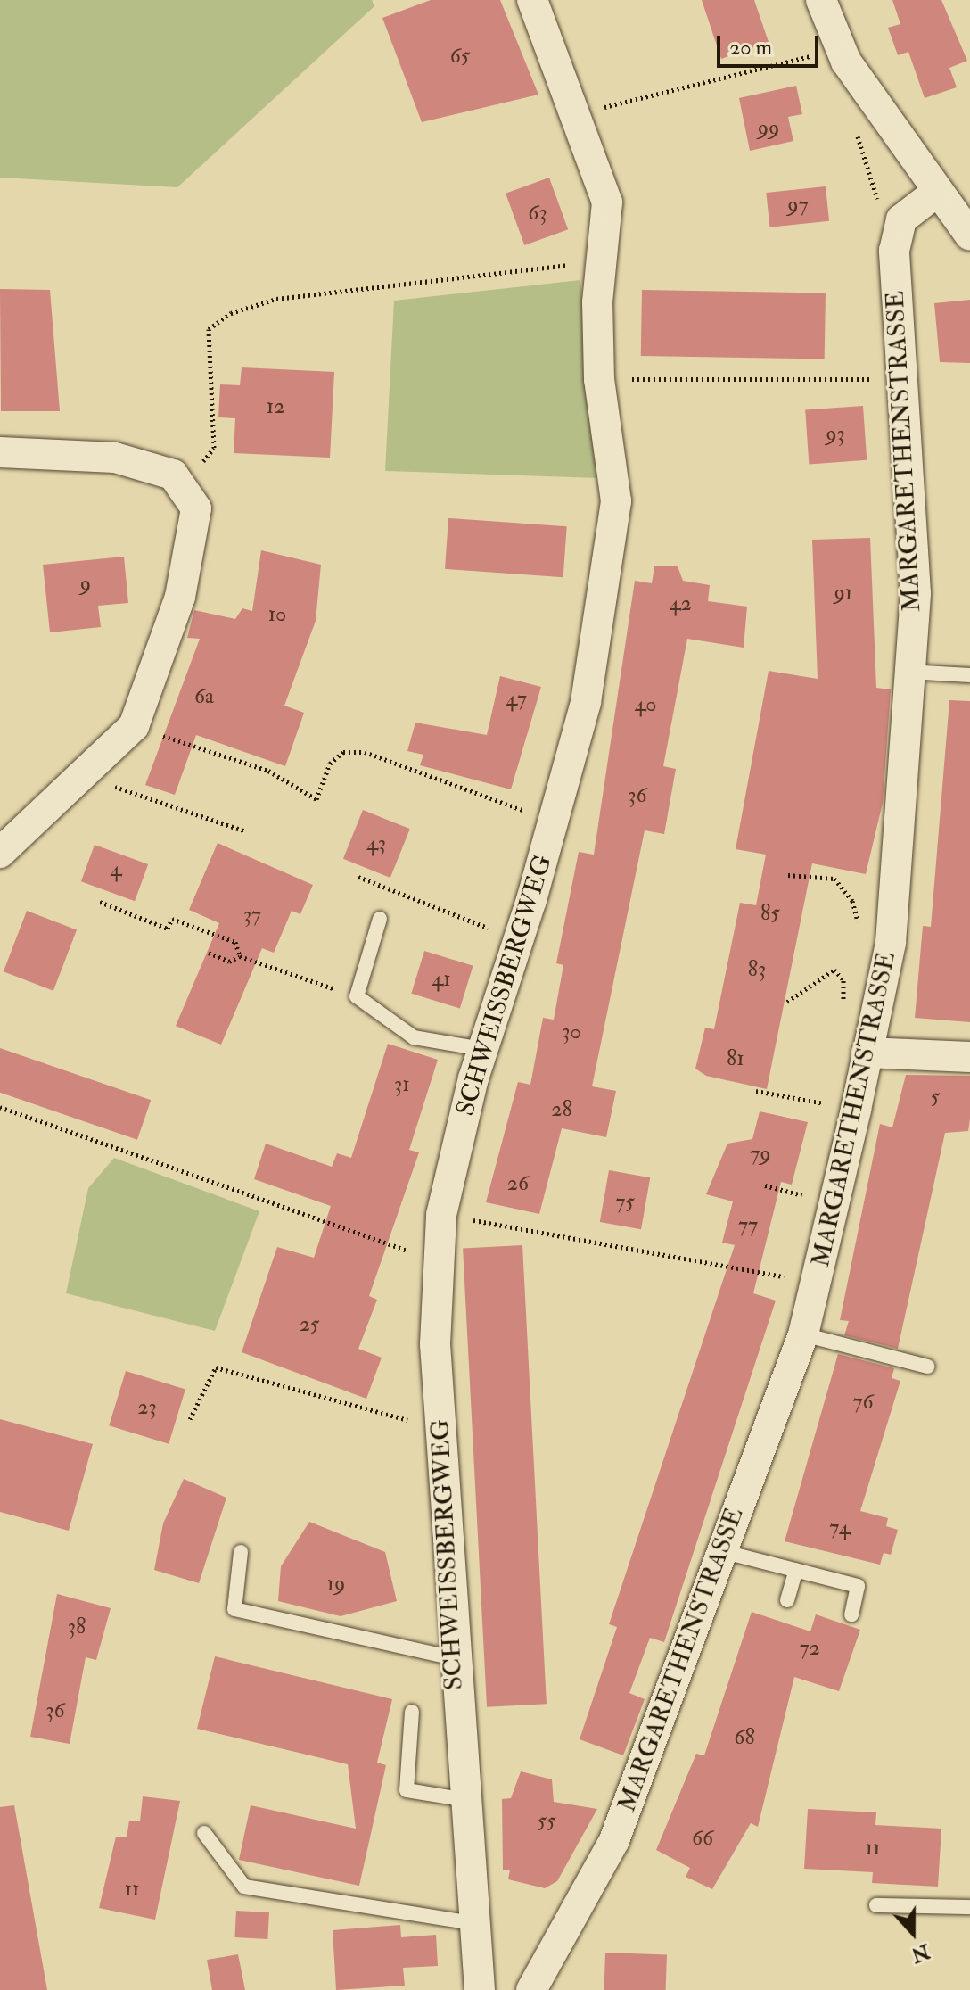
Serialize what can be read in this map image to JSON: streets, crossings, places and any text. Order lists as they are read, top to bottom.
{
  "streets": {
    "street": ["MARGARETHENSTRASSE", "SCHWEISSBERGWEG"]
  },
  "house_numbers": [
    "65",
    "99",
    "97",
    "63",
    "12",
    "93",
    "9",
    "91",
    "42",
    "10",
    "6a",
    "47",
    "40",
    "36",
    "43",
    "4",
    "85",
    "37",
    "83",
    "41",
    "30",
    "81",
    "31",
    "5",
    "28",
    "79",
    "26",
    "75",
    "77",
    "25",
    "76",
    "23",
    "74",
    "19",
    "38",
    "72",
    "36",
    "68",
    "55",
    "66",
    "11",
    "11"
  ],
  "scale_bar": "20 m",
  "north": "bottom"
}
